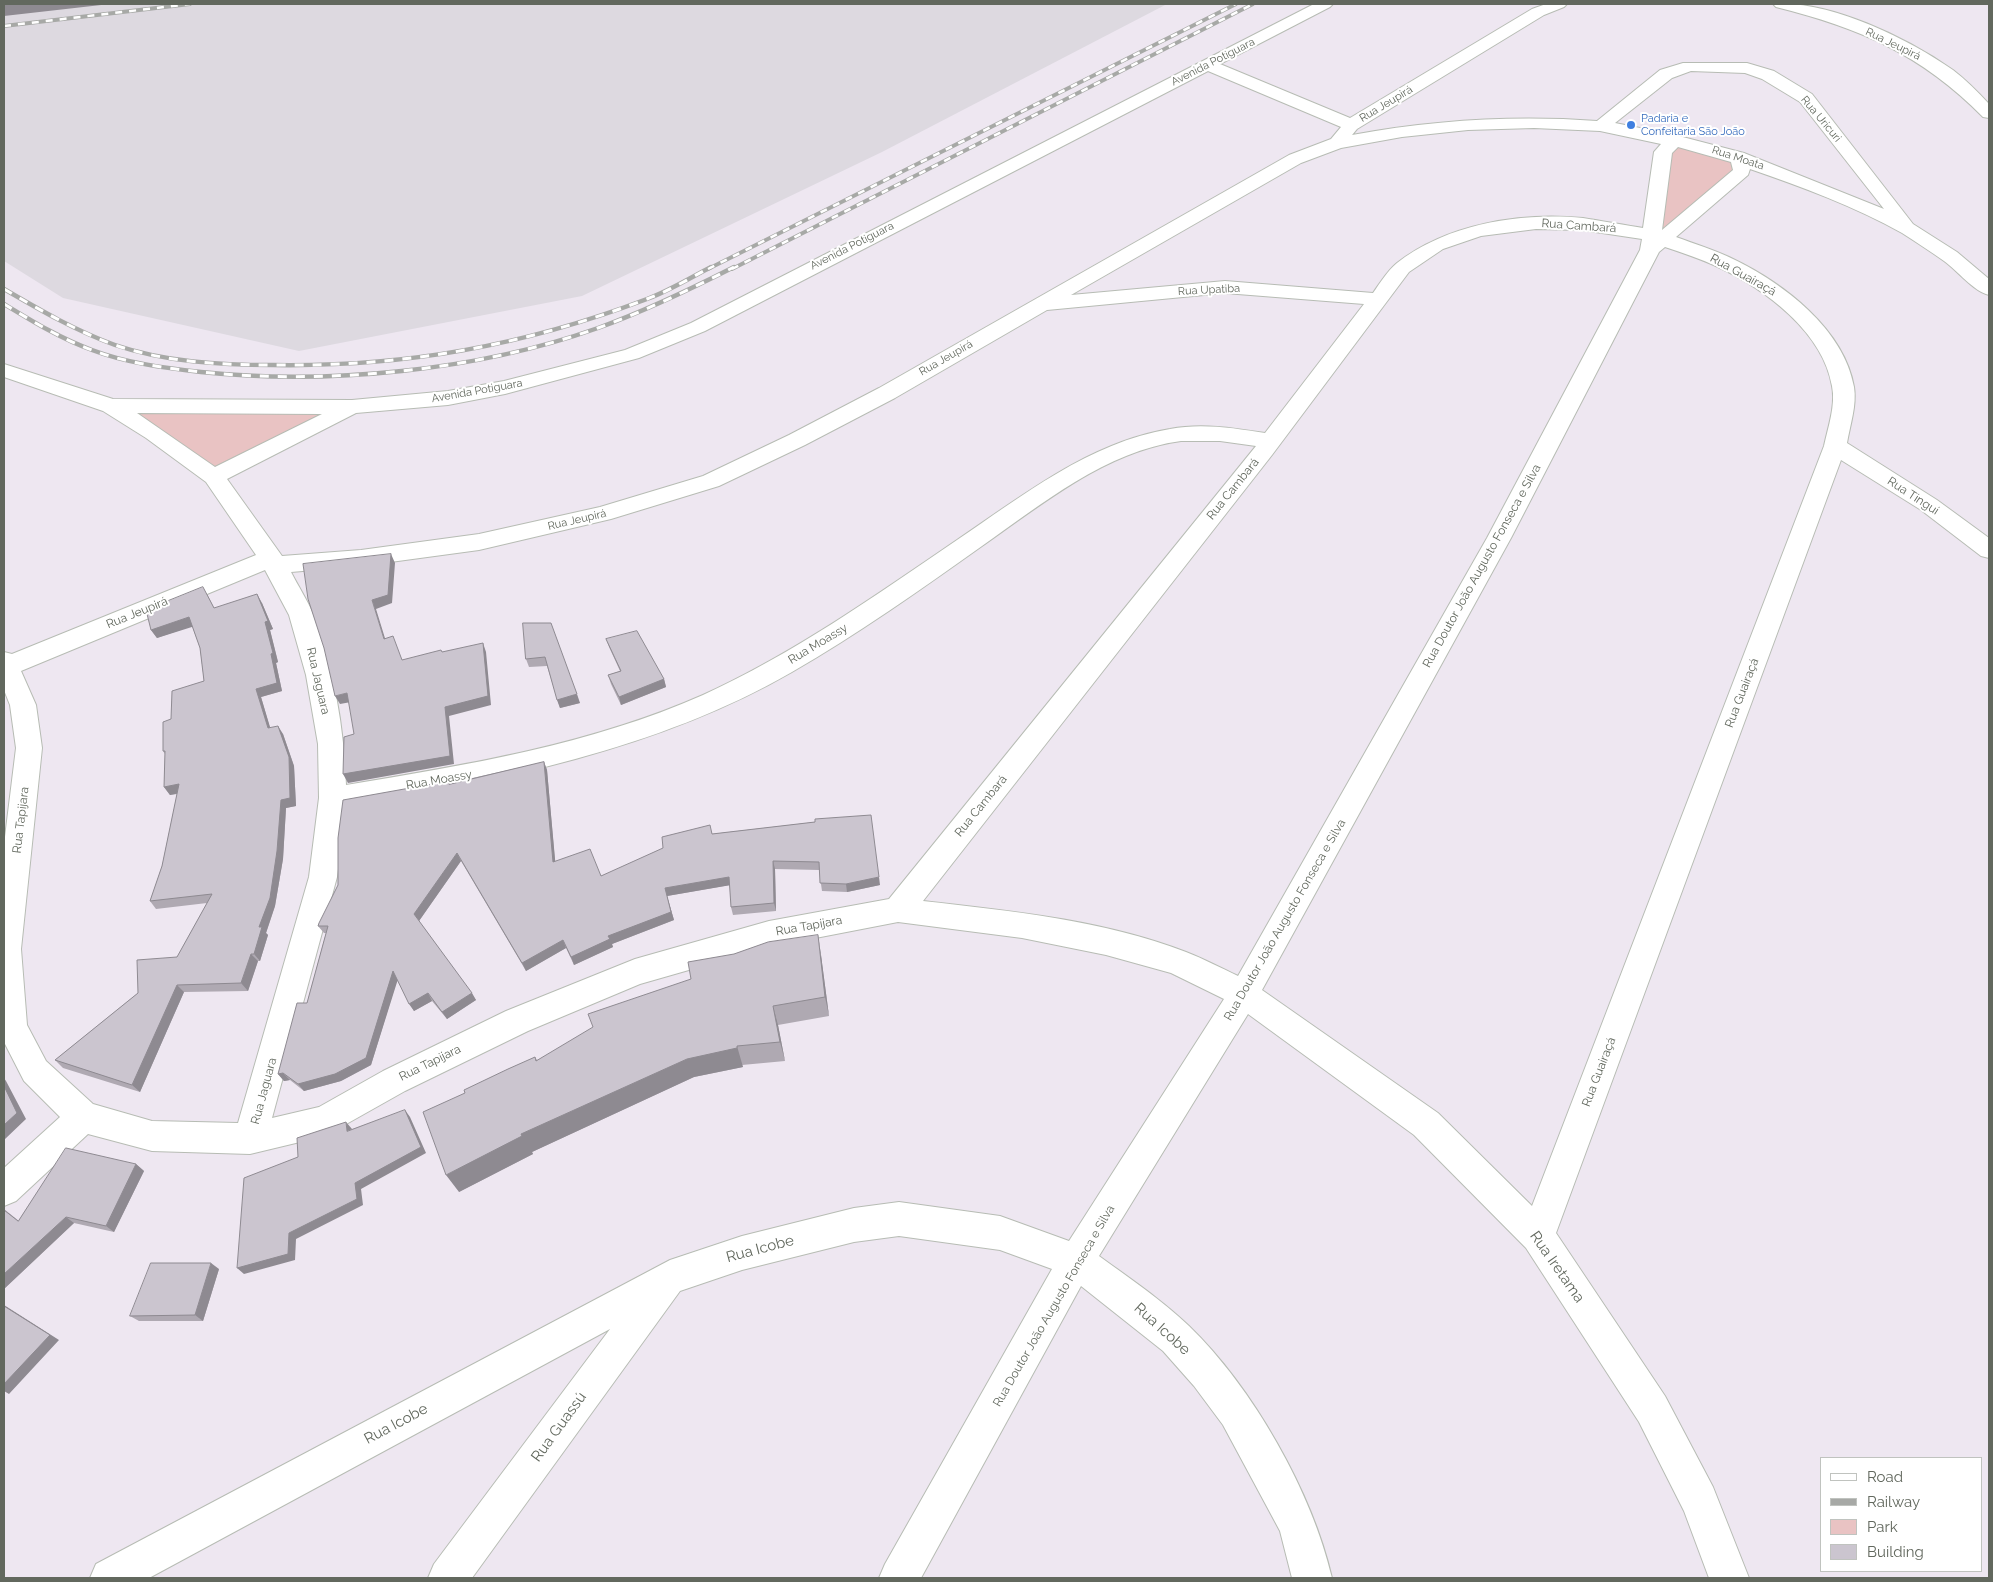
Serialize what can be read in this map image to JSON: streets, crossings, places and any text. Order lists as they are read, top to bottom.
{
  "streets": {
    "street": [
      "Rua Jeupirá",
      "Avenida Potiguara",
      "Rua Uricuri",
      "Rua Moata",
      "Rua Cambará",
      "Rua Guairaçá",
      "Rua Upatiba",
      "Rua Tingui",
      "Rua Doutor João Augusto Fonseca e Silva",
      "Rua Moassy",
      "Rua Jaguara",
      "Rua Tapijara",
      "Rua Icobe",
      "Rua Iretama",
      "Rua Guassú"
    ]
  },
  "crossings": [
    ["Rua Jeupirá", "Rua Moata"],
    ["Rua Jeupirá", "Rua Upatiba"],
    ["Rua Jeupirá", "Rua Jaguara"],
    ["Rua Jeupirá", "Rua Tapijara"],
    ["Avenida Potiguara", "Rua Jaguara"],
    ["Rua Uricuri", "Rua Moata"],
    ["Rua Moata", "Rua Doutor João Augusto Fonseca e Silva"],
    ["Rua Cambará", "Rua Guairaçá"],
    ["Rua Cambará", "Rua Upatiba"],
    ["Rua Cambará", "Rua Doutor João Augusto Fonseca e Silva"],
    ["Rua Cambará", "Rua Moassy"],
    ["Rua Cambará", "Rua Tapijara"],
    ["Rua Guairaçá", "Rua Tingui"],
    ["Rua Guairaçá", "Rua Doutor João Augusto Fonseca e Silva"],
    ["Rua Guairaçá", "Rua Iretama"],
    ["Rua Doutor João Augusto Fonseca e Silva", "Rua Tapijara"],
    ["Rua Doutor João Augusto Fonseca e Silva", "Rua Icobe"],
    ["Rua Doutor João Augusto Fonseca e Silva", "Rua Iretama"],
    ["Rua Moassy", "Rua Jaguara"],
    ["Rua Jaguara", "Rua Tapijara"],
    ["Rua Tapijara", "Rua Iretama"],
    ["Rua Icobe", "Rua Guassú"]
  ],
  "places": ["Padaria e Confeitaria São João"],
  "legend": [
    "Road",
    "Railway",
    "Park",
    "Building"
  ]
}
